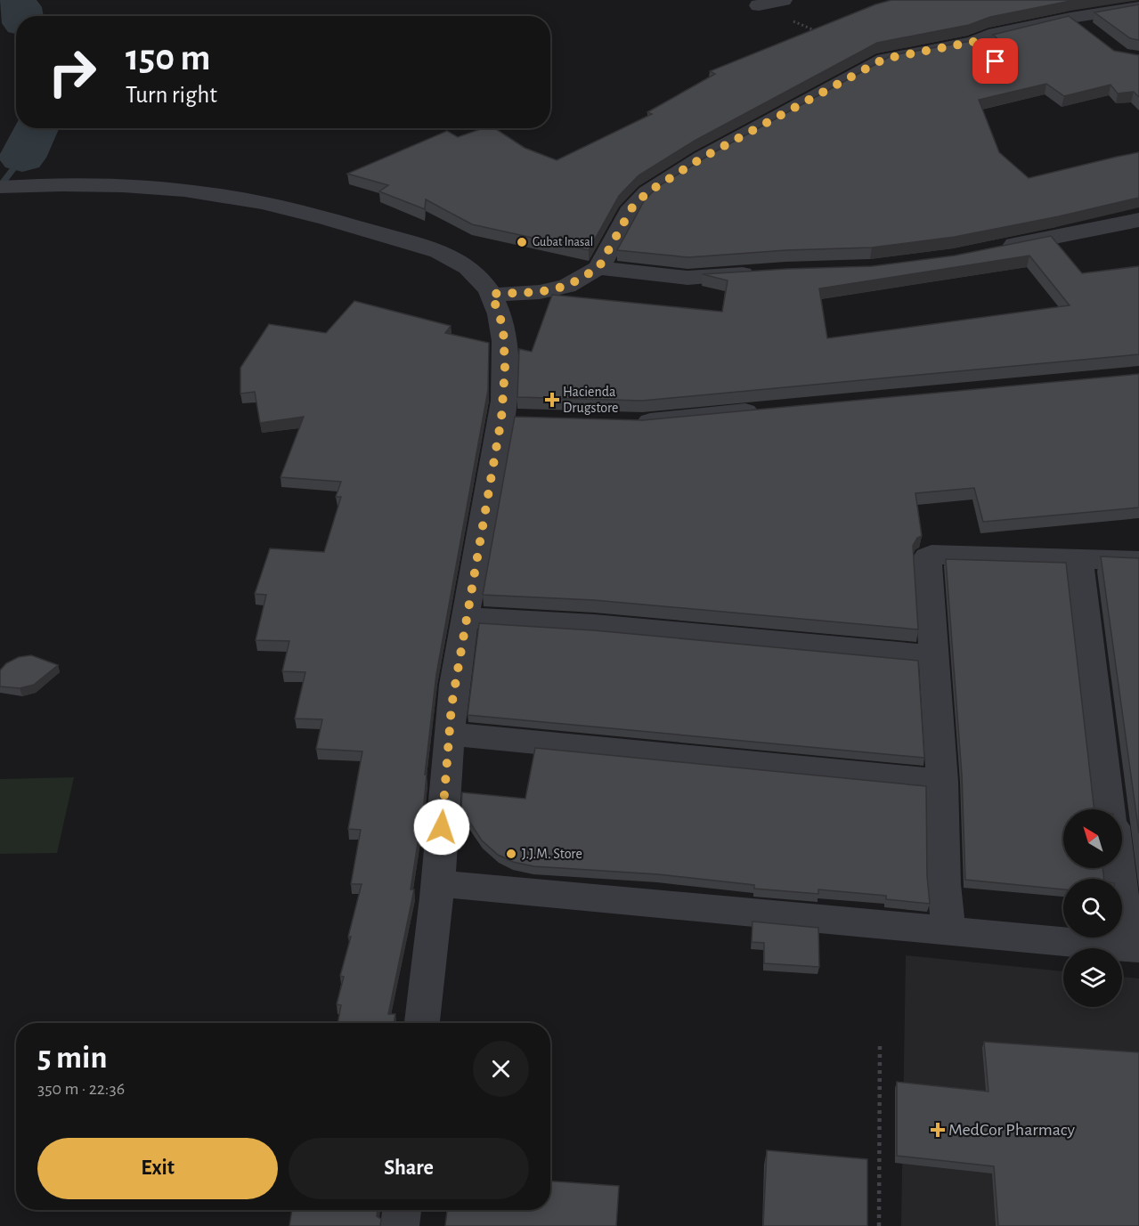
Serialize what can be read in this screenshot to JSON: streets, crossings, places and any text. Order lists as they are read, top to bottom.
{
  "places": {
    "other": ["Gubat Inasal", "J.J.M. Store"],
    "health": ["Hacienda Drugstore", "MedCor Pharmacy"]
  },
  "north": "top left",
  "page": {
    "turn": ["150 m", "Turn right"],
    "heading": ["5 min", "350 m · 22:36"],
    "buttons": ["Exit", "Share"]
  }
}
